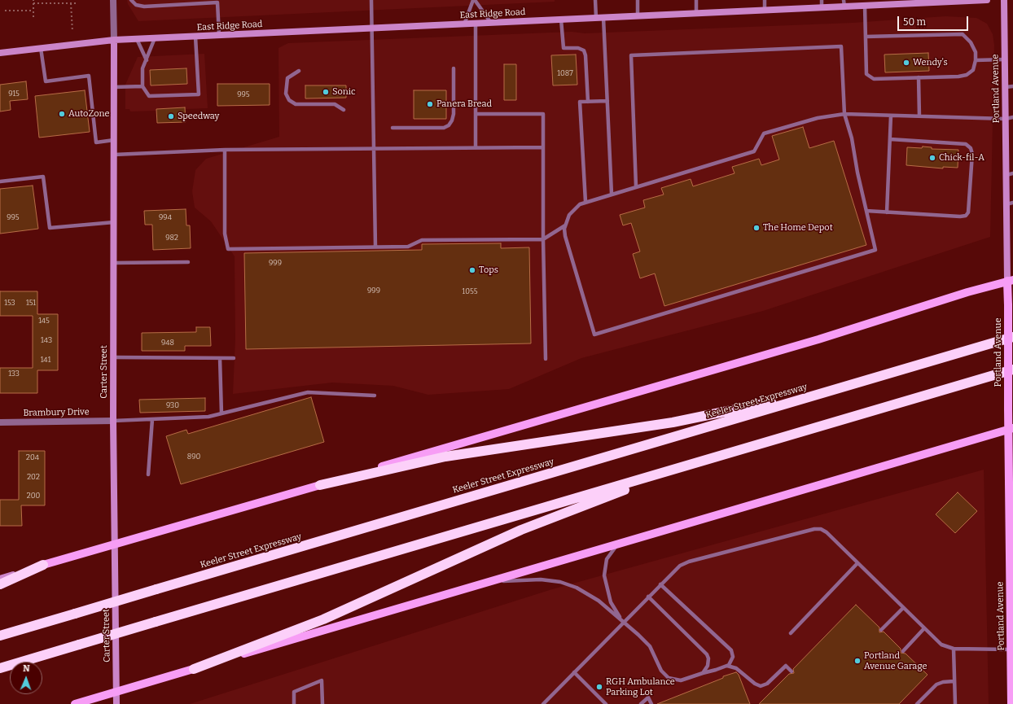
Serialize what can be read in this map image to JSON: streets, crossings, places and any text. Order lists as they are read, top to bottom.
{
  "streets": {
    "highway": ["Keeler Street Expressway"],
    "main road": ["East Ridge Road", "Portland Avenue", "Carter Street"],
    "street": ["Brambury Drive"]
  },
  "crossings": [
    ["East Ridge Road", "Carter Street"],
    ["Carter Street", "Brambury Drive"]
  ],
  "places": [
    "Wendy's",
    "Sonic",
    "Panera Bread",
    "AutoZone",
    "Speedway",
    "Chick-fil-A",
    "The Home Depot",
    "Tops",
    "Portland Avenue Garage",
    "RGH Ambulance Parking Lot"
  ],
  "house_numbers": [
    "1087",
    "915",
    "995",
    "995",
    "994",
    "982",
    "999",
    "999",
    "1055",
    "153",
    "151",
    "145",
    "143",
    "948",
    "141",
    "133",
    "930",
    "890",
    "204",
    "202",
    "200"
  ],
  "scale_bar": "50 m",
  "north": "top"
}
